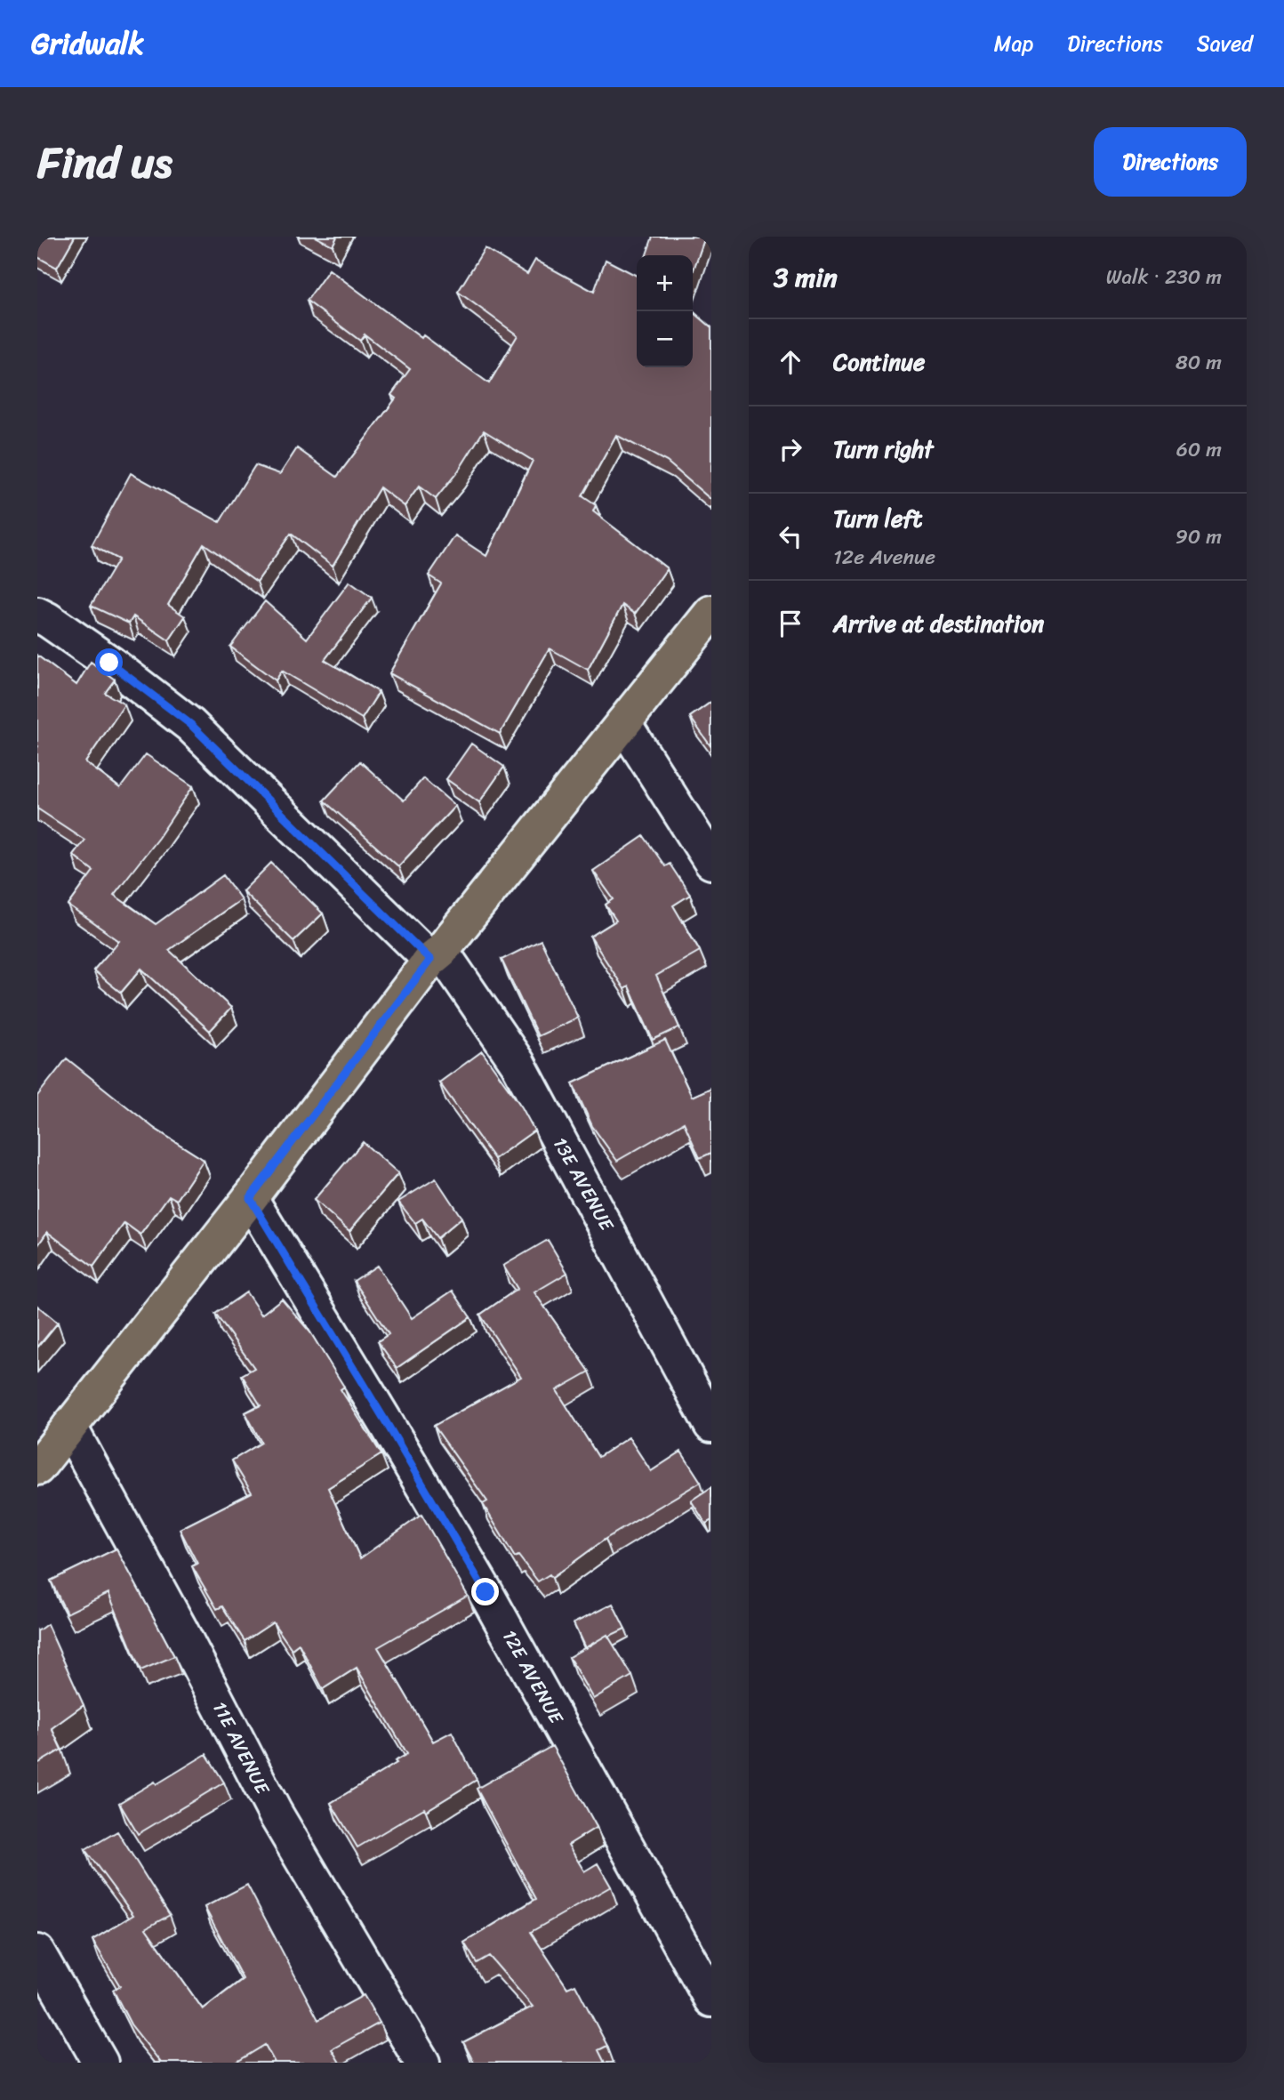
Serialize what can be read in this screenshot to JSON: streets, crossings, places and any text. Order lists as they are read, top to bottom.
{
  "streets": {
    "street": ["13E AVENUE", "12E AVENUE", "11E AVENUE"]
  },
  "page": {
    "header": "Gridwalk",
    "nav": ["Map", "Directions", "Saved"],
    "title": "Find us",
    "buttons": "Directions",
    "heading": ["3 min", "Walk · 230 m"],
    "map_buttons": ["+", "−"],
    "list": [
      ["Continue", "80 m"],
      ["Turn right", "60 m"],
      ["Turn left", "12e Avenue", "90 m"],
      "Arrive at destination"
    ]
  }
}
